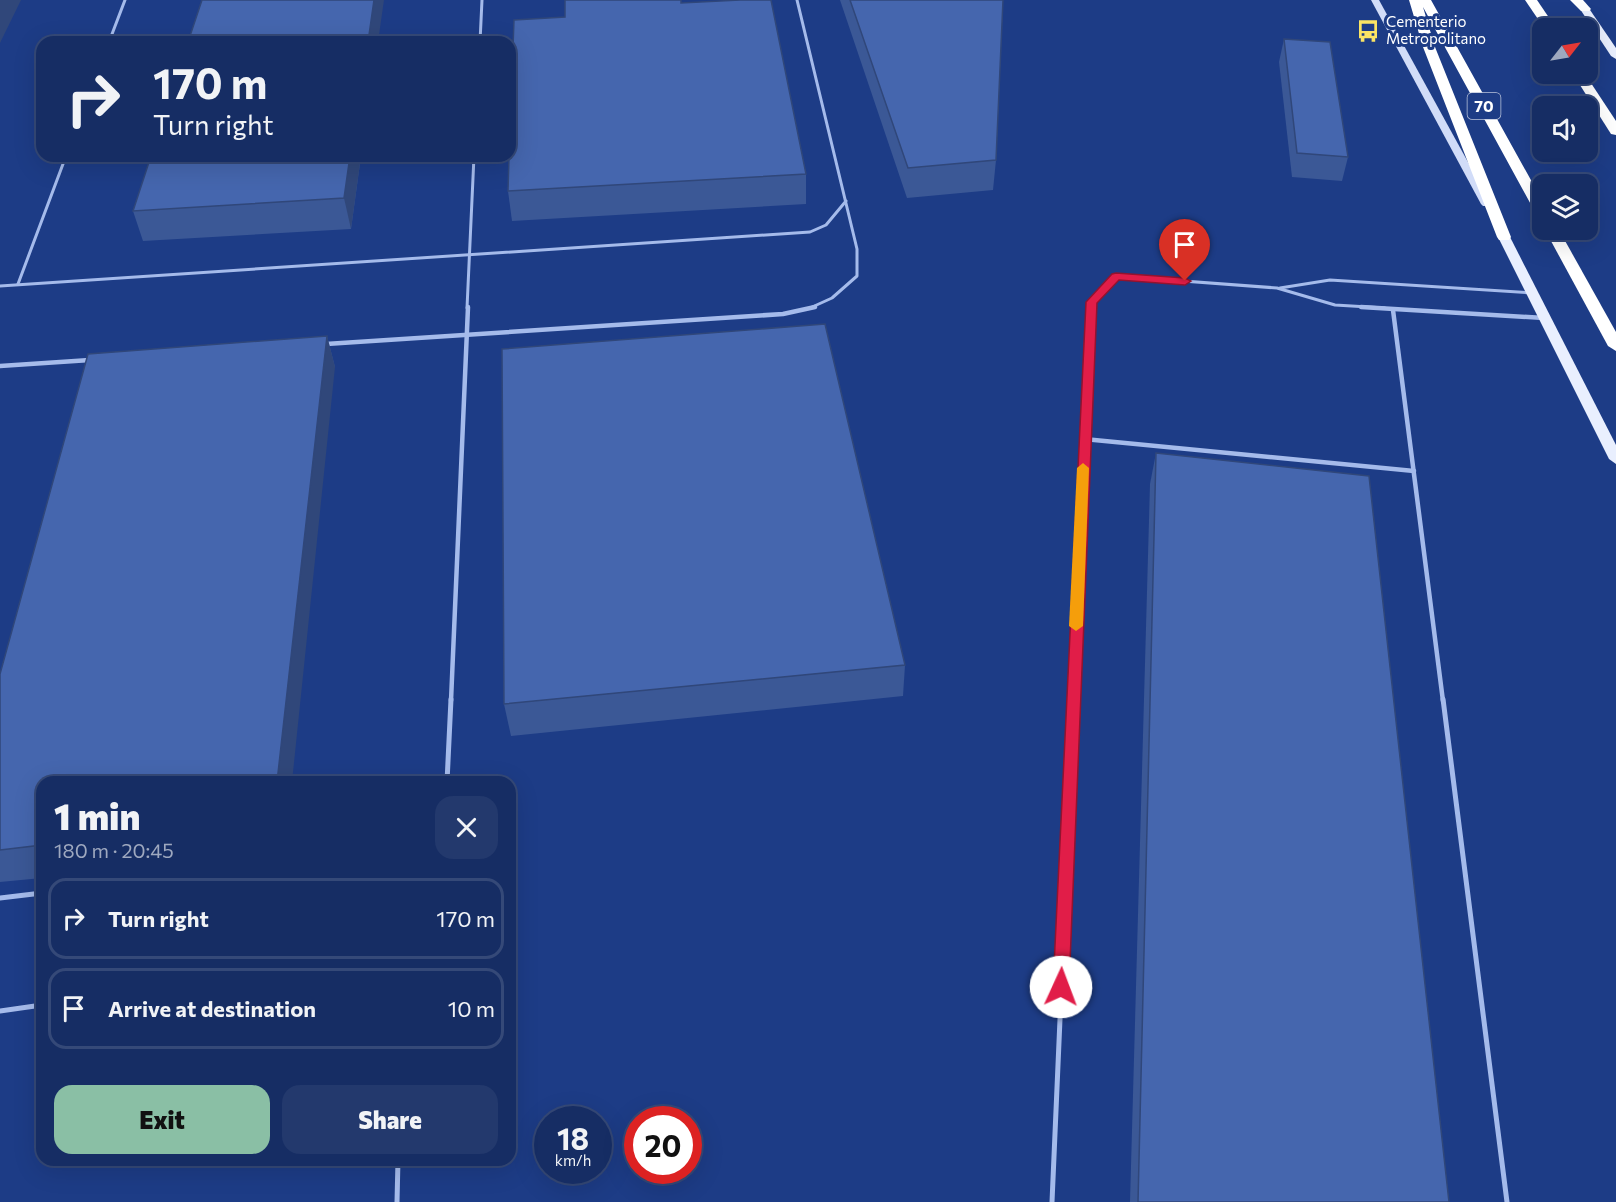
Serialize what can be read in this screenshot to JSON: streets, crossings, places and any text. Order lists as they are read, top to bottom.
{
  "streets": {
    "highway": ["70"]
  },
  "places": {
    "bus stop": ["Cementerio Metropolitano"]
  },
  "north": "top right",
  "page": {
    "turn": ["170 m", "Turn right"],
    "heading": ["1 min", "180 m · 20:45"],
    "list": [
      {
        "name": "Turn right",
        "value": "170 m"
      },
      {
        "name": "Arrive at destination",
        "value": "10 m"
      }
    ],
    "buttons": ["Exit", "Share"],
    "speed": "18 km/h",
    "limit": "20"
  }
}
